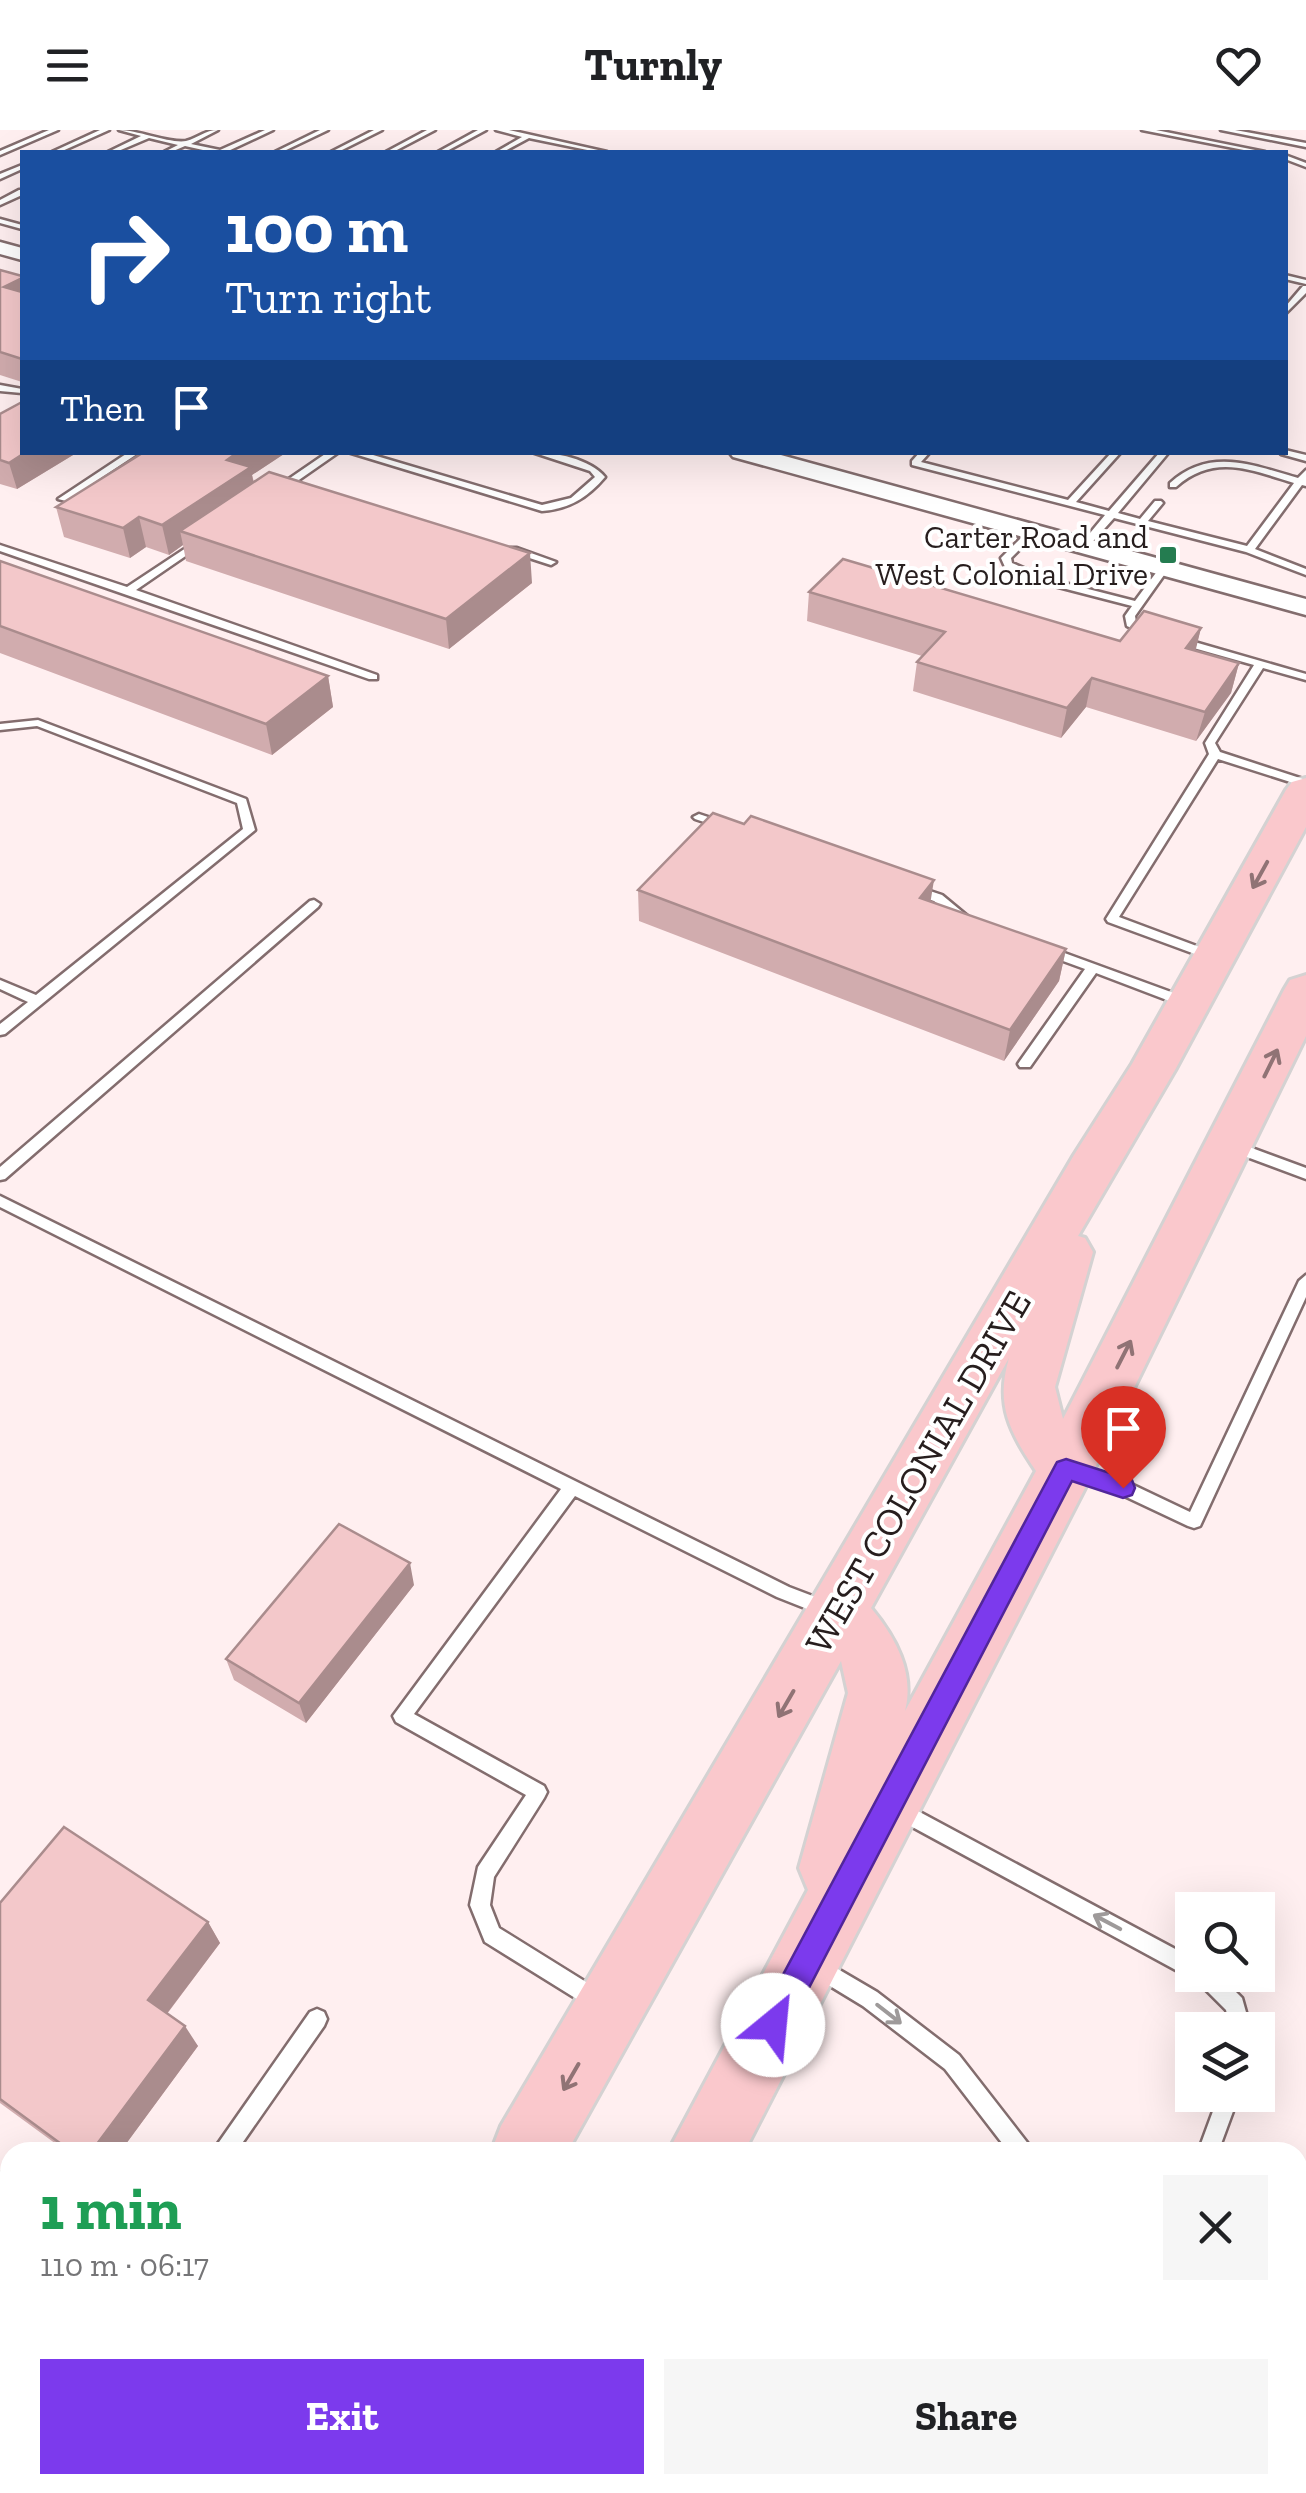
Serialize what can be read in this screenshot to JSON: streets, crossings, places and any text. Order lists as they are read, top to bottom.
{
  "streets": {
    "highway": ["WEST COLONIAL DRIVE"]
  },
  "places": {
    "transit": ["Carter Road and West Colonial Drive"]
  },
  "page": {
    "header": "Turnly",
    "turn": ["100 m", "Turn right"],
    "then": "Then",
    "heading": ["1 min", "110 m · 06:17"],
    "buttons": ["Exit", "Share"]
  }
}
